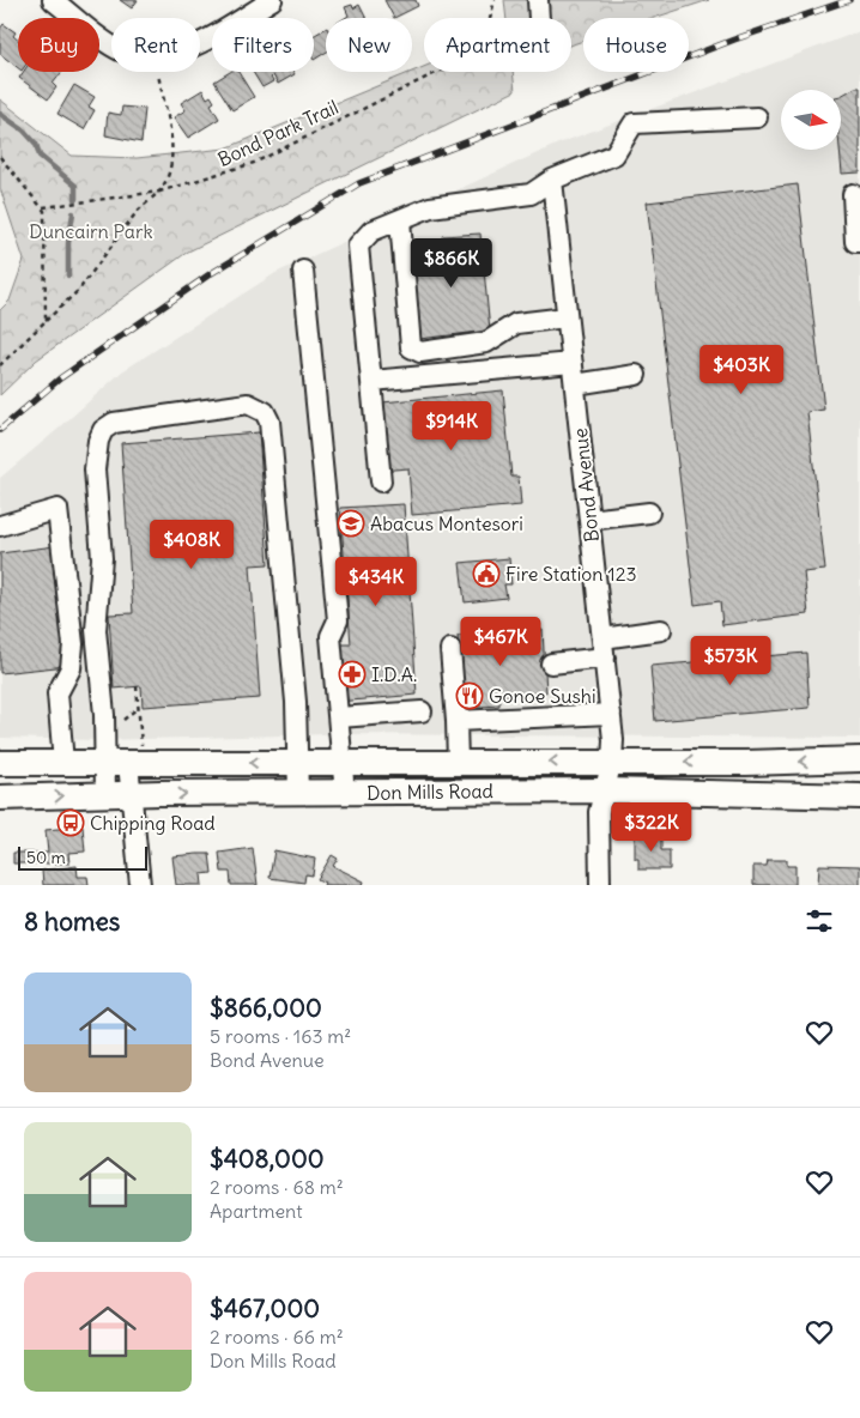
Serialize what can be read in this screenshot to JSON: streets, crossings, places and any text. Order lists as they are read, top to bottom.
{
  "streets": {
    "main road": ["Don Mills Road"],
    "street": ["Bond Avenue"],
    "path": ["Bond Park Trail"]
  },
  "crossings": [
    ["Bond Avenue", "Don Mills Road"]
  ],
  "parks": ["Duncairn Park"],
  "places": {
    "school or university": ["Abacus Montesori"],
    "public building": ["Fire Station 123"],
    "pharmacy": ["I.D.A."],
    "restaurant": ["Gonoe Sushi"],
    "bus stop": ["Chipping Road"]
  },
  "scale_bar": "50 m",
  "north": "right",
  "page": {
    "chip": [
      "Buy",
      "Rent",
      "Filters",
      "New",
      "Apartment",
      "House"
    ],
    "price": [
      "$866K",
      "$403K",
      "$914K",
      "$408K",
      "$434K",
      "$467K",
      "$573K",
      "$322K"
    ],
    "scale": "50 m",
    "heading": "8 homes",
    "list": [
      {
        "name": "$866,000",
        "note": "5 rooms · 163 m² · Bond Avenue"
      },
      {
        "name": "$408,000",
        "note": "2 rooms · 68 m² · Apartment"
      },
      {
        "name": "$467,000",
        "note": "2 rooms · 66 m² · Don Mills Road"
      }
    ]
  }
}
